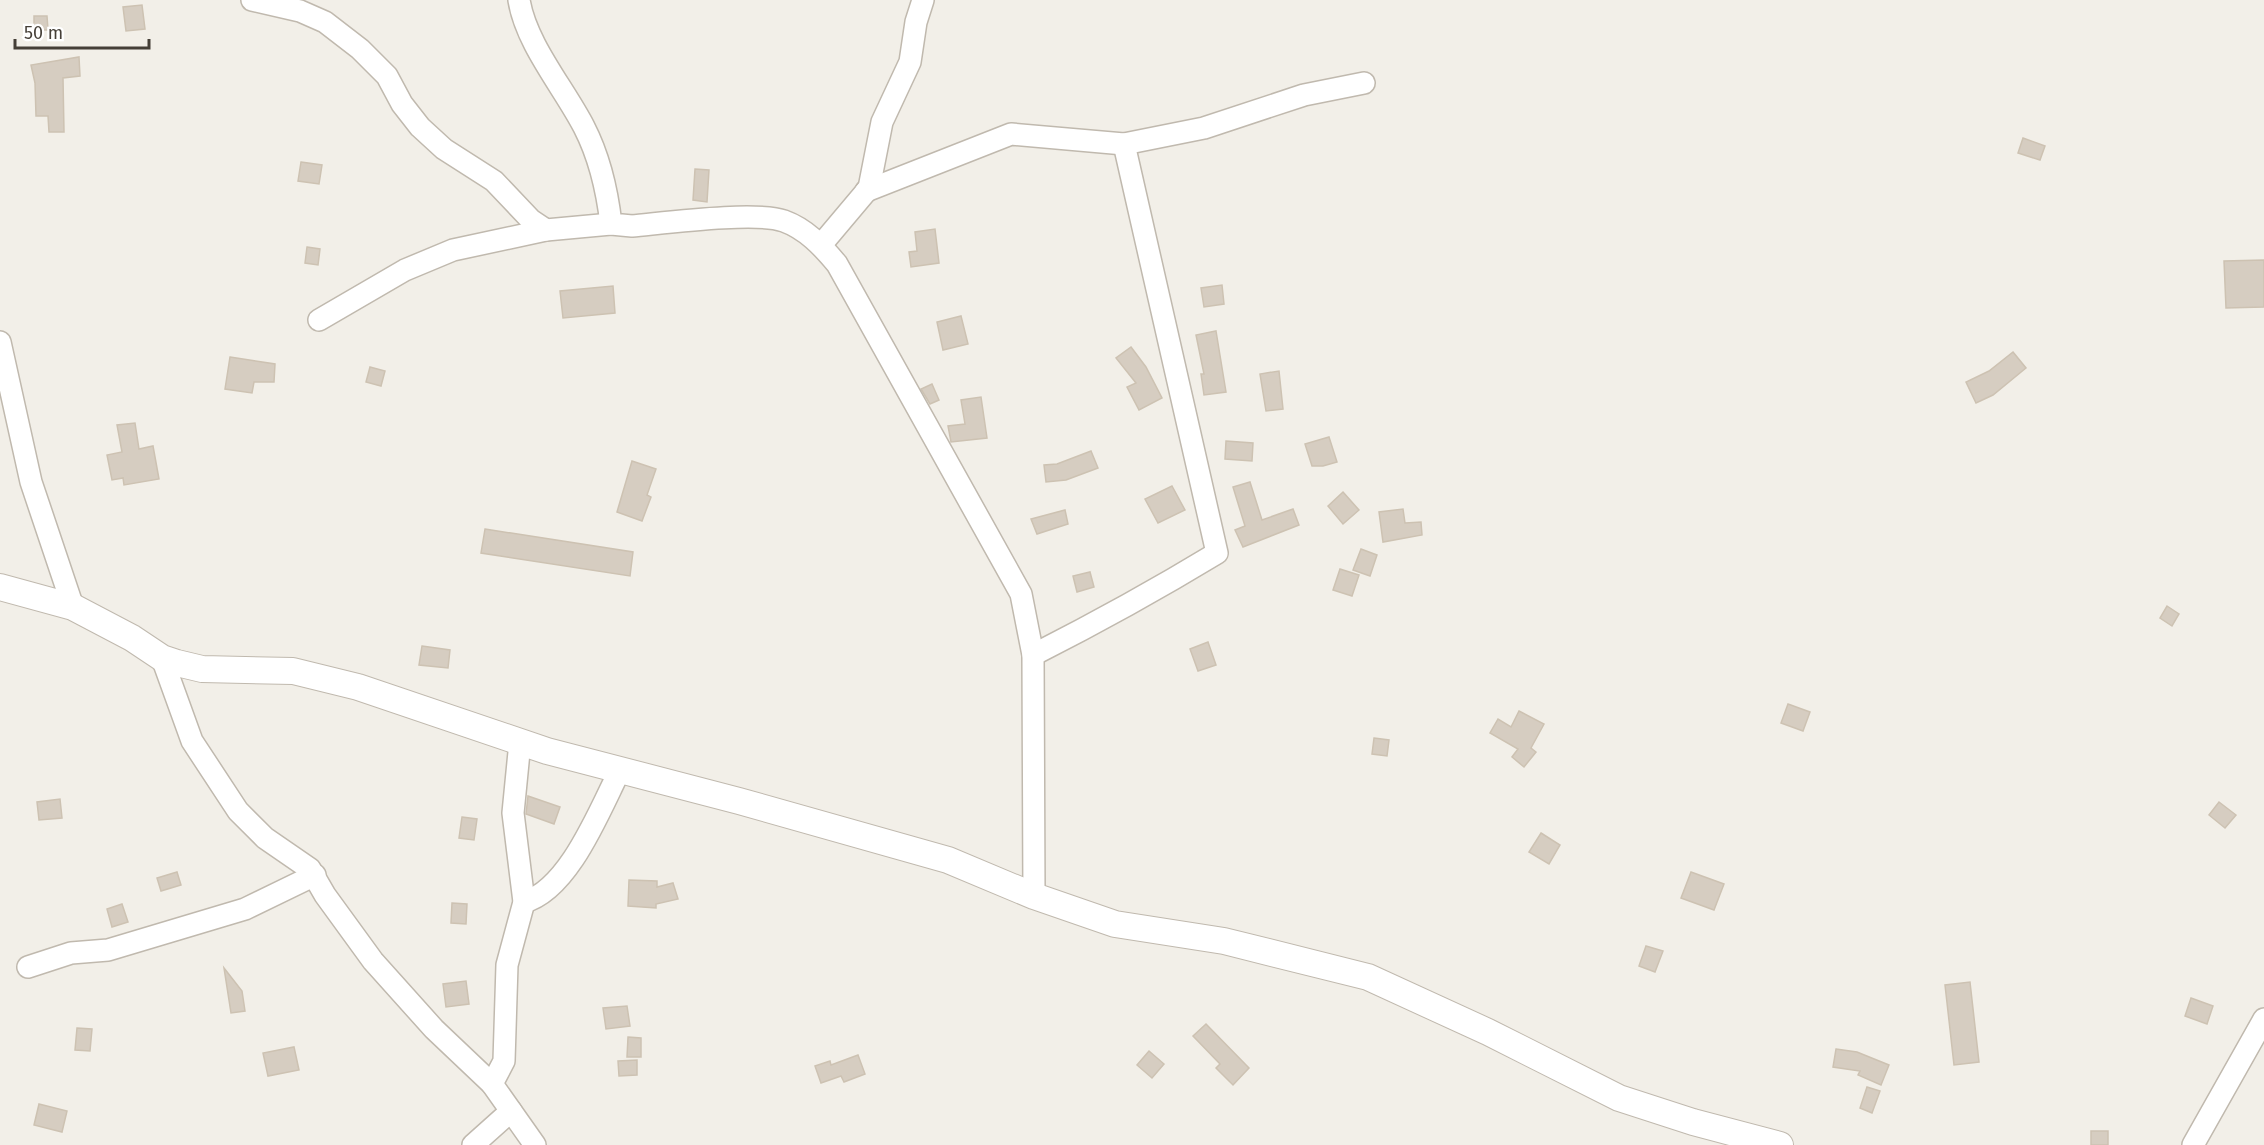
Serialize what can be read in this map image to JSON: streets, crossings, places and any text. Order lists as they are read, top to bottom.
{
  "scale_bar": "50 m"
}
